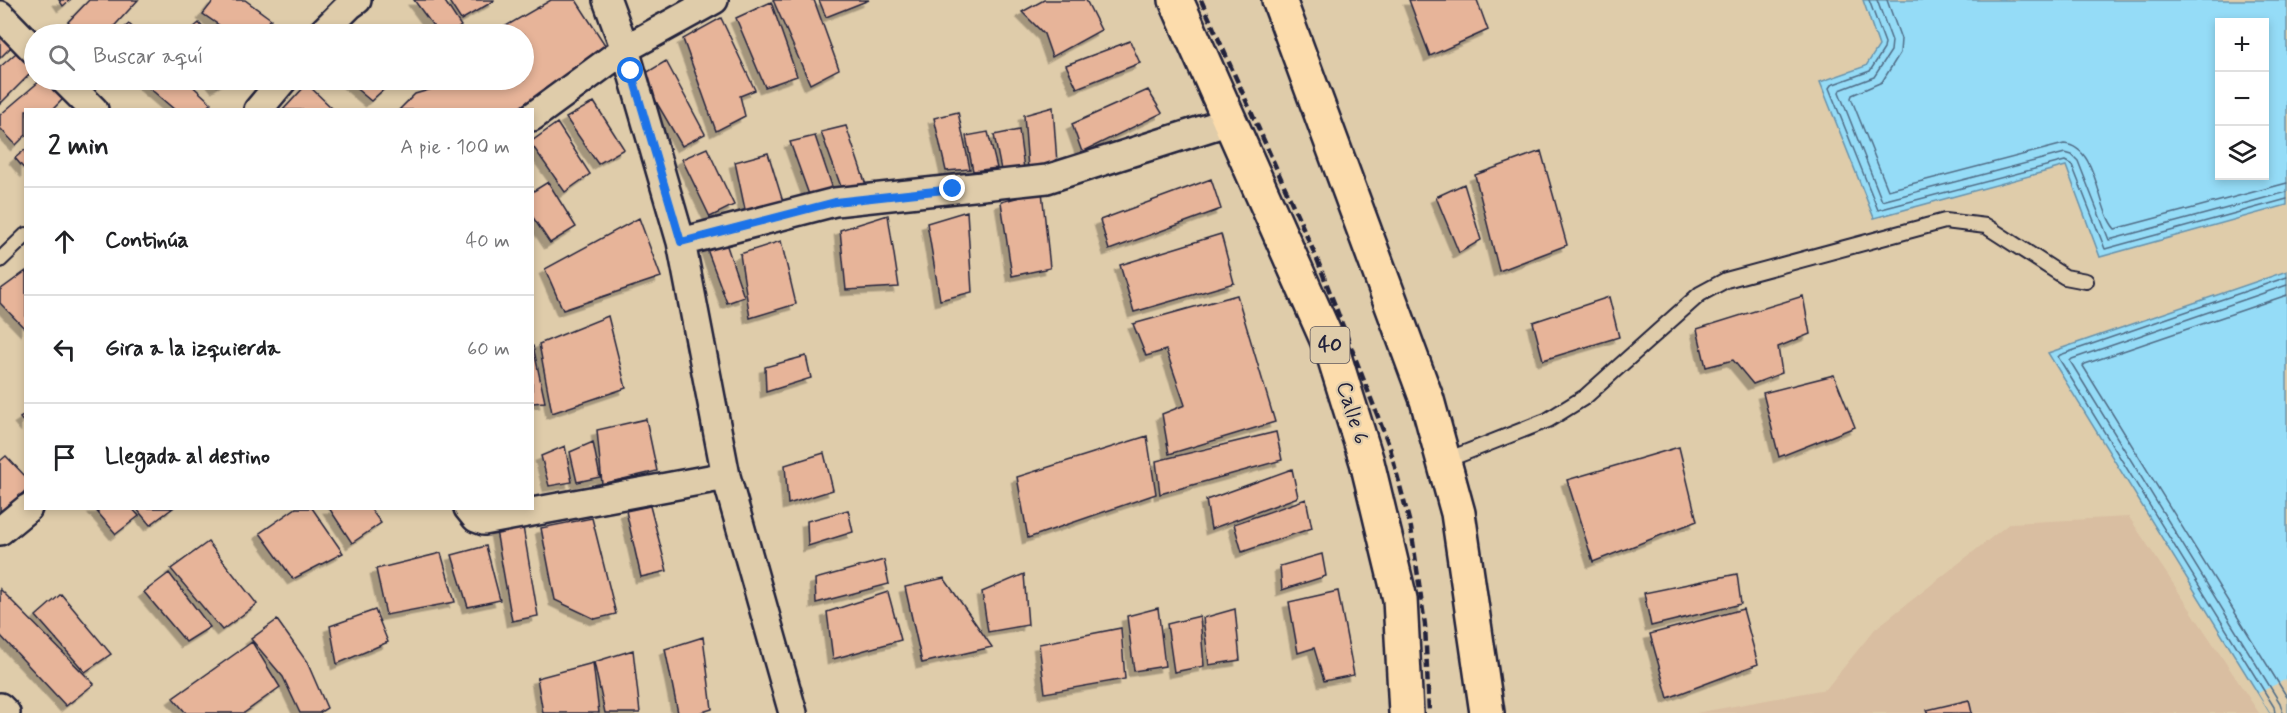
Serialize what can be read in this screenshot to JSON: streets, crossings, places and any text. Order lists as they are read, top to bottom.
{
  "streets": {
    "highway": ["40", "Calle 6"]
  },
  "page": {
    "map_buttons": ["+", "−"],
    "search": "Buscar aquí",
    "heading": ["2 min", "A pie · 100 m"],
    "list": [
      ["Continúa", "40 m"],
      ["Gira a la izquierda", "60 m"],
      "Llegada al destino"
    ]
  }
}
